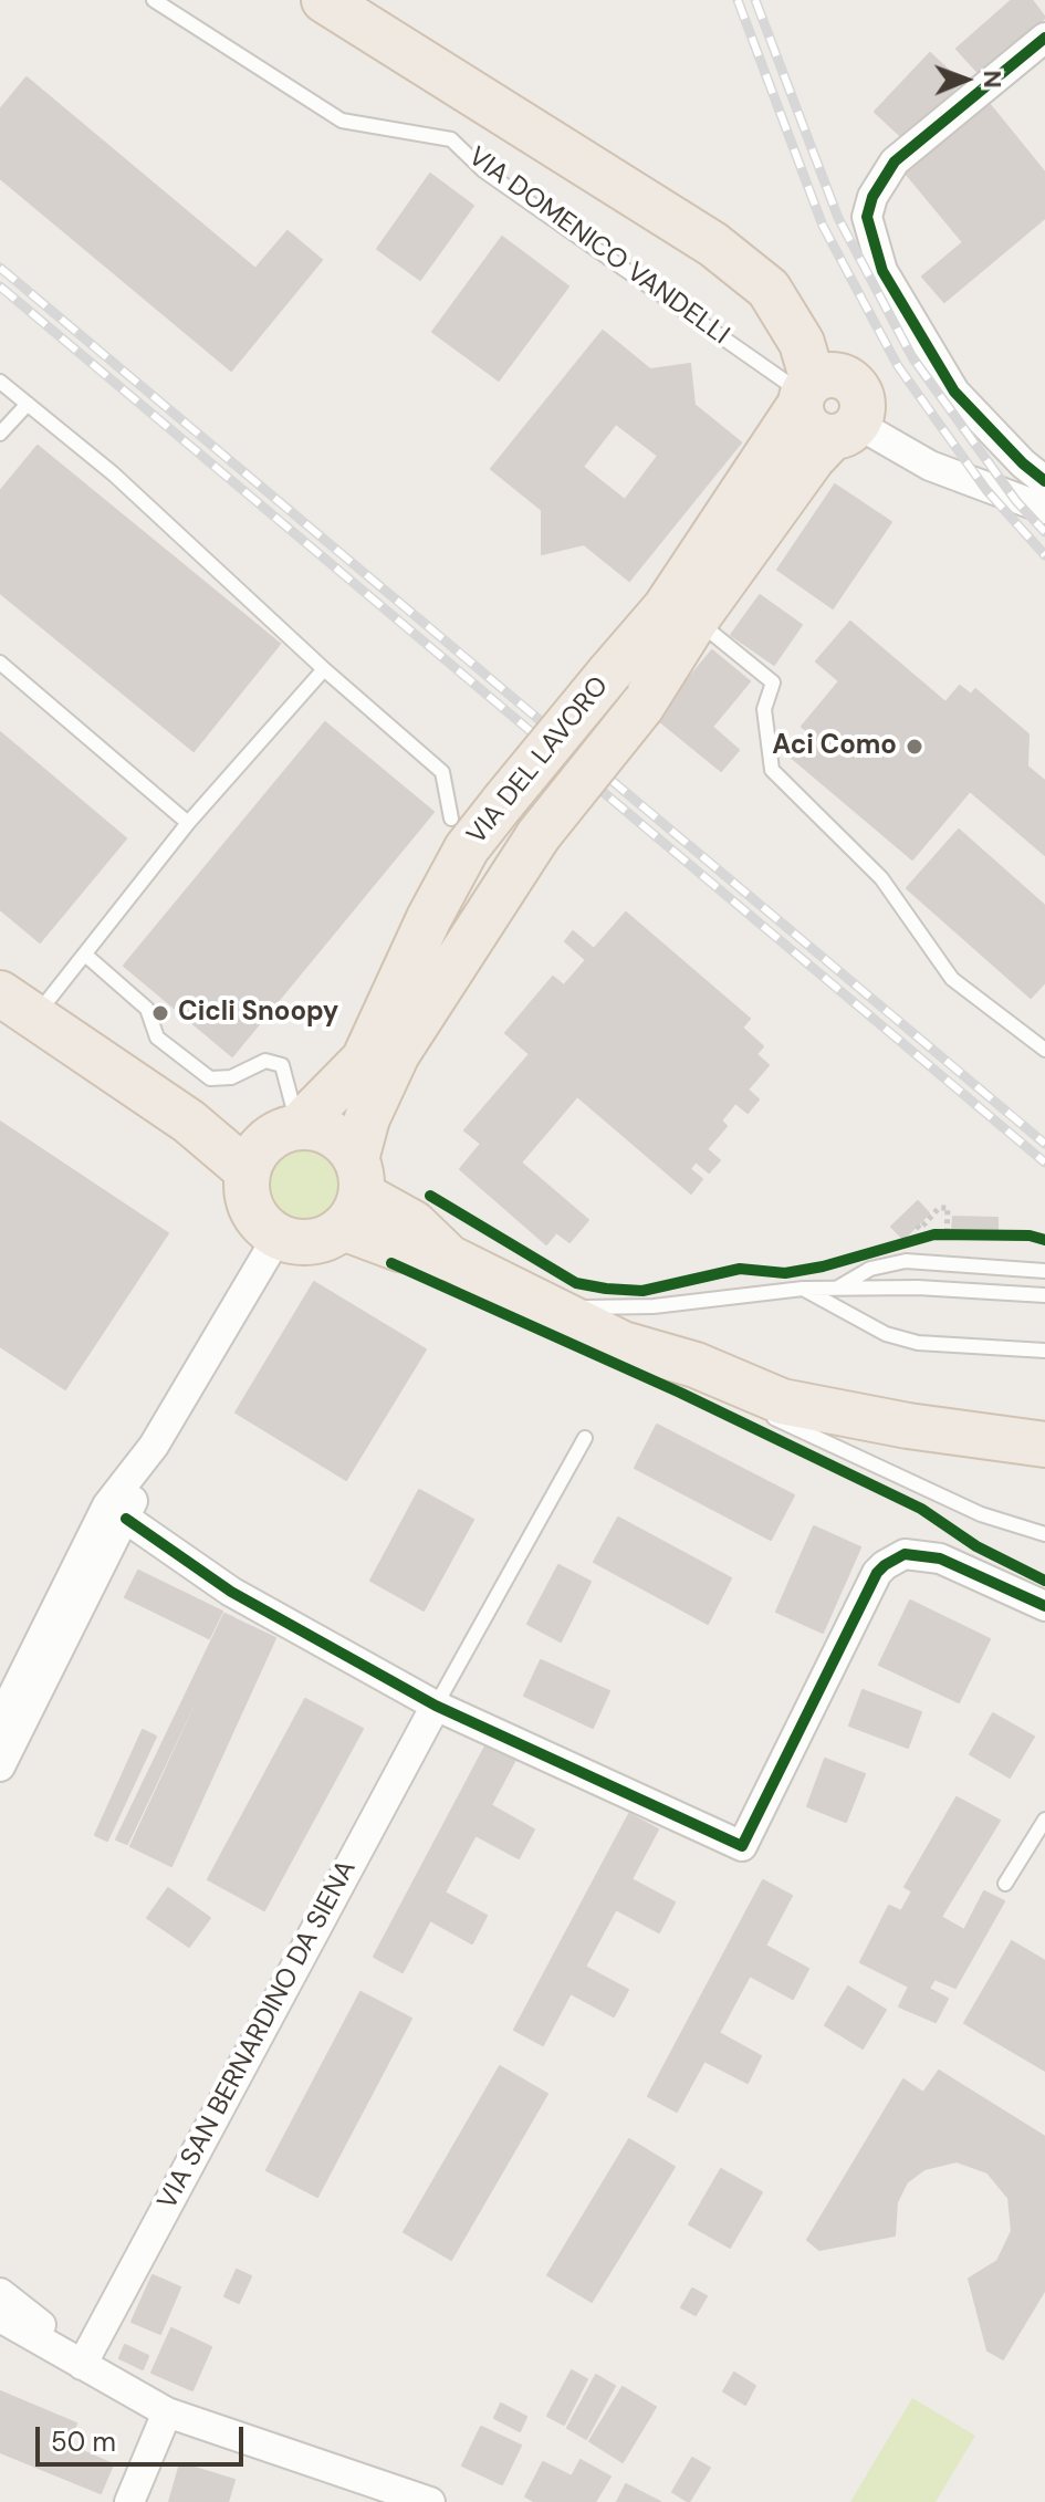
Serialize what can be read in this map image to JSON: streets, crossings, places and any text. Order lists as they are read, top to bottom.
{
  "streets": {
    "main road": ["VIA DEL LAVORO"],
    "street": ["VIA SAN BERNARDINO DA SIENA"],
    "lane": ["VIA DOMENICO VANDELLI"]
  },
  "crossings": [
    ["VIA DOMENICO VANDELLI", "VIA DEL LAVORO"]
  ],
  "places": ["Aci Como", "Cicli Snoopy"],
  "scale_bar": "50 m",
  "north": "right"
}
